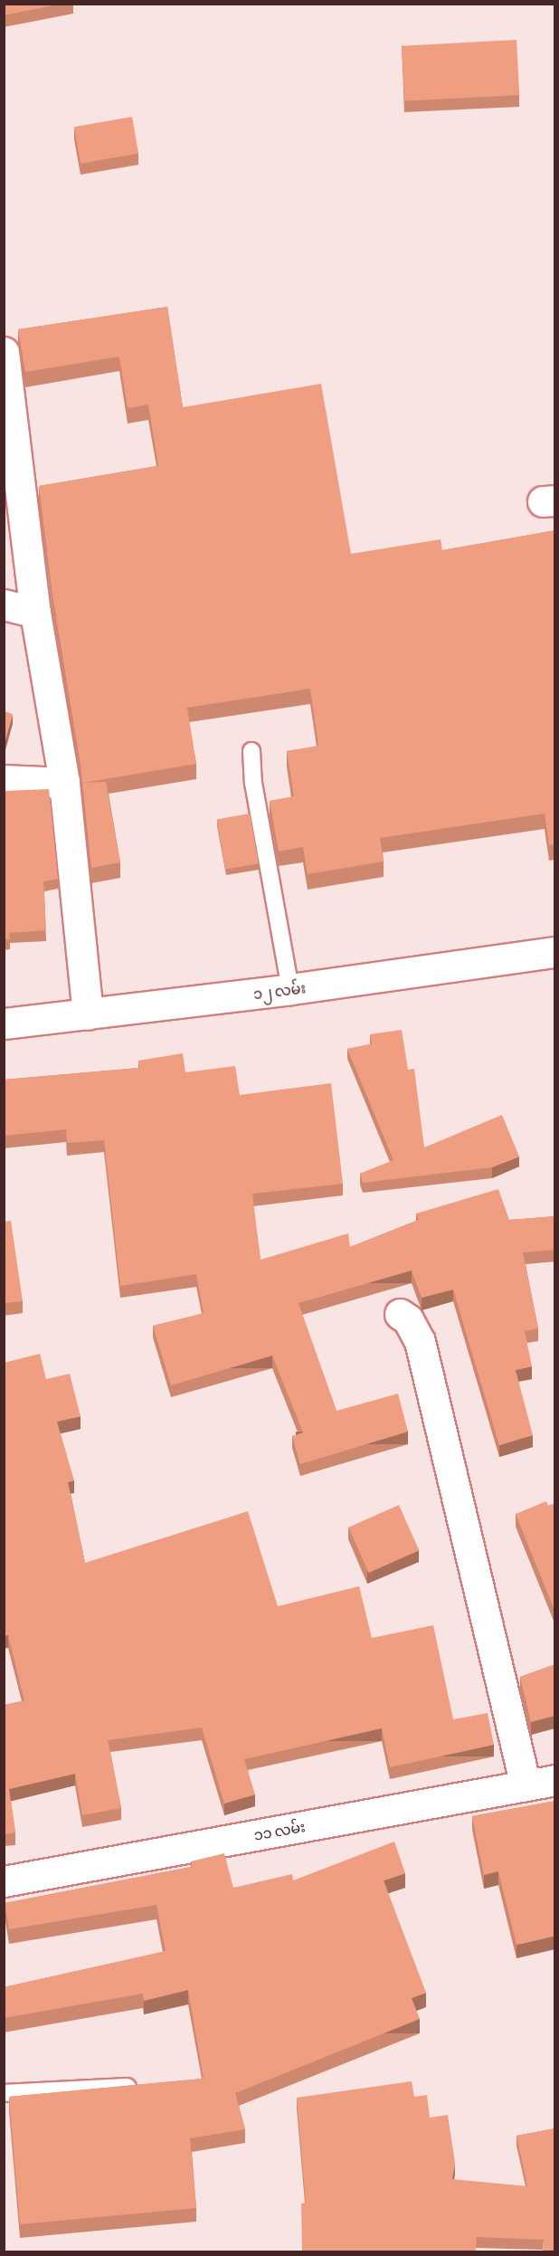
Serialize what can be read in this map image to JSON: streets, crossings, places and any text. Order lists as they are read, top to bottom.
{
  "streets": {
    "street": ["၁၂ လမ်း", "၁၁ လမ်း"]
  }
}
